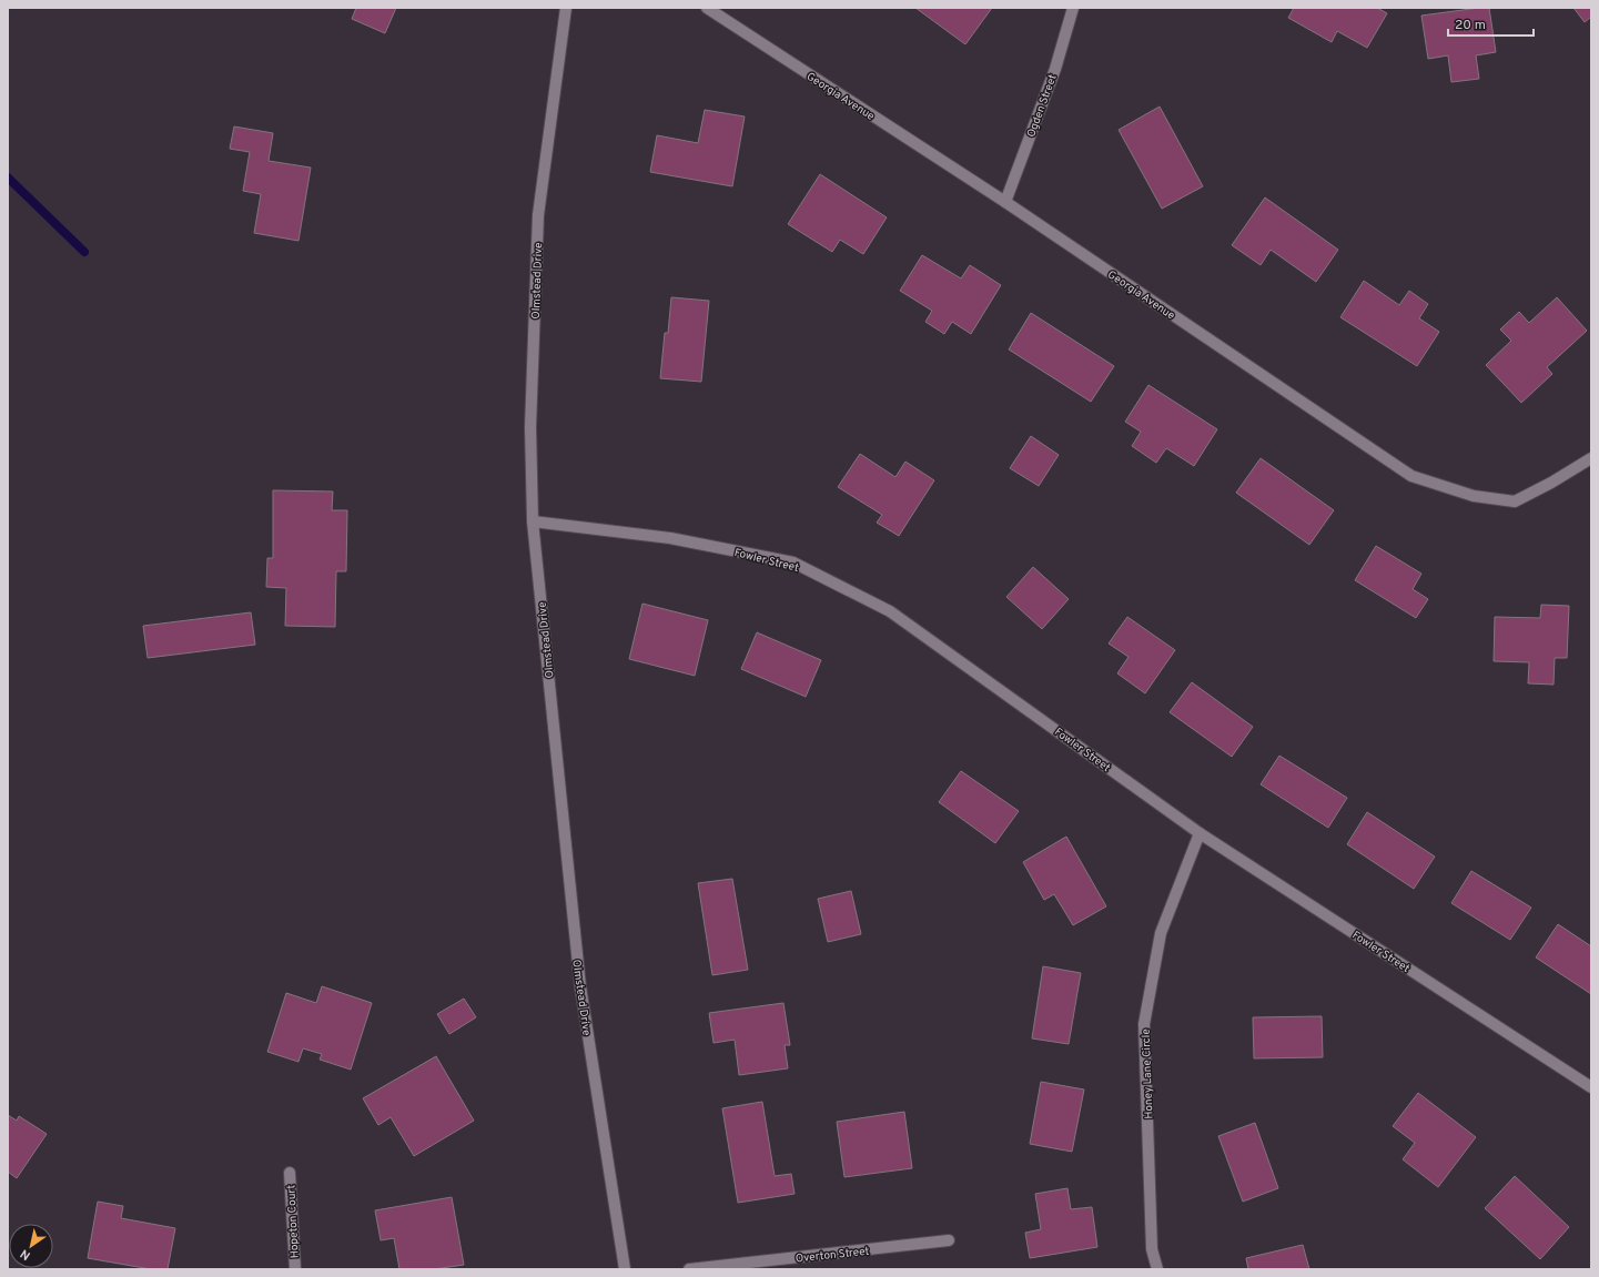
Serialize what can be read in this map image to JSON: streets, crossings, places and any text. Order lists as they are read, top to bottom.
{
  "streets": {
    "street": [
      "Georgia Avenue",
      "Ogden Street",
      "Olmstead Drive",
      "Fowler Street",
      "Honey Lane Circle",
      "Hopeton Court",
      "Overton Street"
    ]
  },
  "crossings": [
    ["Georgia Avenue", "Ogden Street"],
    ["Olmstead Drive", "Fowler Street"],
    ["Fowler Street", "Honey Lane Circle"]
  ],
  "scale_bar": "20 m",
  "north": "bottom left"
}
